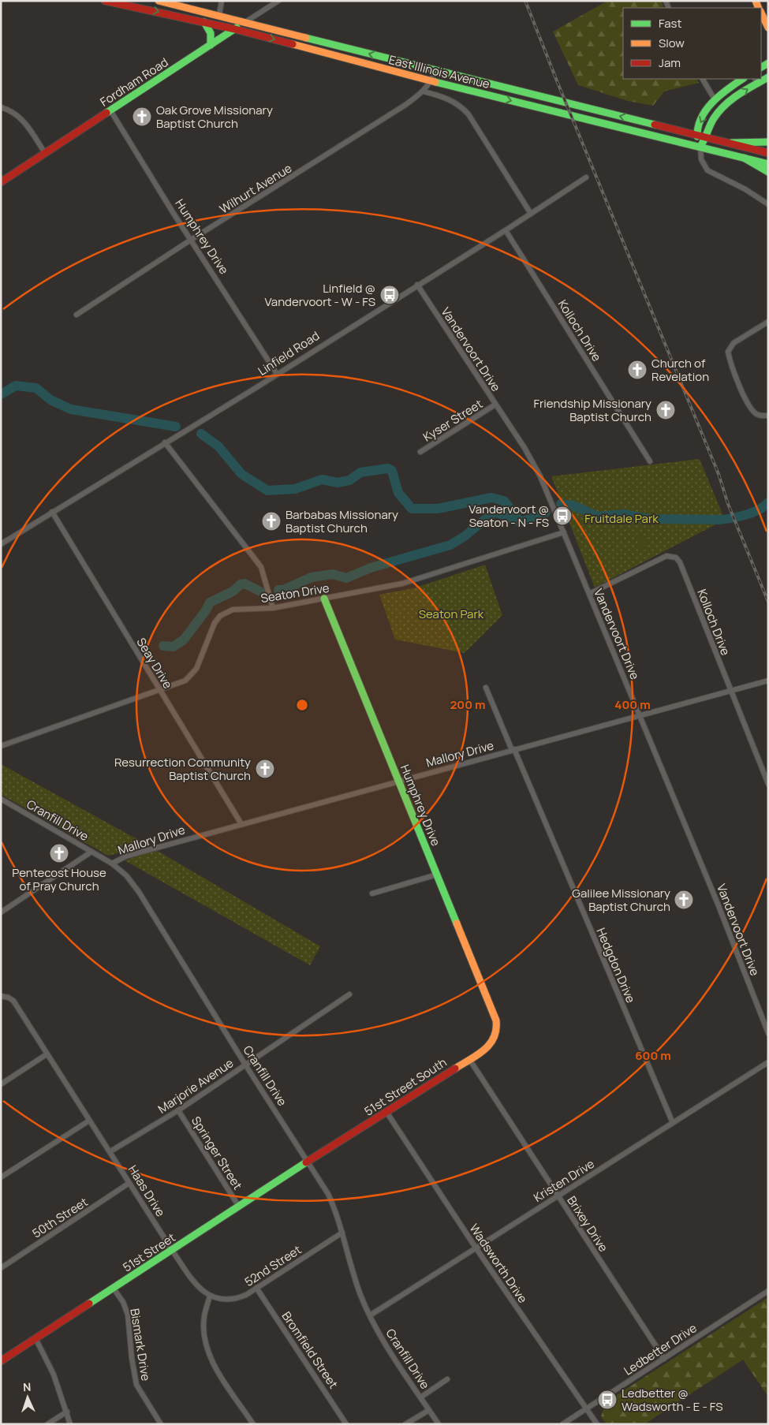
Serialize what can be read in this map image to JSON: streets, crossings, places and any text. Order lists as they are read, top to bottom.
{
  "streets": {
    "main road": [
      "East Illinois Avenue",
      "Fordham Road",
      "Humphrey Drive",
      "51st Street South",
      "51st Street"
    ],
    "street": [
      "Wilhurt Avenue",
      "Kolloch Drive",
      "Vandervoort Drive",
      "Linfield Road",
      "Kyser Street",
      "Seaton Drive",
      "Seay Drive",
      "Mallory Drive",
      "Cranfill Drive",
      "Hedgdon Drive",
      "Marjorie Avenue",
      "Springer Street",
      "Kristen Drive",
      "Haas Drive",
      "50th Street",
      "Brixey Drive",
      "Wadsworth Drive",
      "52nd Street",
      "Bismark Drive",
      "Ledbetter Drive",
      "Bromfield Street"
    ]
  },
  "crossings": [
    ["East Illinois Avenue", "Fordham Road"],
    ["East Illinois Avenue", "Wilhurt Avenue"],
    ["Fordham Road", "Humphrey Drive"],
    ["Wilhurt Avenue", "Humphrey Drive"],
    ["Humphrey Drive", "Linfield Road"],
    ["Humphrey Drive", "Seaton Drive"],
    ["Humphrey Drive", "Mallory Drive"],
    ["Humphrey Drive", "51st Street South"],
    ["Kolloch Drive", "Vandervoort Drive"],
    ["Kolloch Drive", "Linfield Road"],
    ["Kolloch Drive", "Mallory Drive"],
    ["Vandervoort Drive", "Linfield Road"],
    ["Vandervoort Drive", "Kyser Street"],
    ["Vandervoort Drive", "Seaton Drive"],
    ["Vandervoort Drive", "Mallory Drive"],
    ["Linfield Road", "Seay Drive"],
    ["Seaton Drive", "Seay Drive"],
    ["Seay Drive", "Mallory Drive"],
    ["Mallory Drive", "Cranfill Drive"],
    ["Mallory Drive", "Hedgdon Drive"],
    ["Cranfill Drive", "Marjorie Avenue"],
    ["Cranfill Drive", "51st Street South"],
    ["Cranfill Drive", "Kristen Drive"],
    ["Cranfill Drive", "51st Street"],
    ["Cranfill Drive", "52nd Street"],
    ["Hedgdon Drive", "Kristen Drive"],
    ["Marjorie Avenue", "Springer Street"],
    ["Marjorie Avenue", "Haas Drive"],
    ["51st Street South", "Brixey Drive"],
    ["51st Street South", "51st Street"],
    ["51st Street South", "Wadsworth Drive"],
    ["Springer Street", "51st Street"],
    ["Kristen Drive", "Brixey Drive"],
    ["Kristen Drive", "Wadsworth Drive"],
    ["Haas Drive", "50th Street"],
    ["Haas Drive", "51st Street"],
    ["Haas Drive", "52nd Street"],
    ["Brixey Drive", "Ledbetter Drive"],
    ["51st Street", "Bismark Drive"],
    ["Wadsworth Drive", "Ledbetter Drive"],
    ["52nd Street", "Bromfield Street"]
  ],
  "parks": ["Fruitdale Park", "Seaton Park"],
  "places": {
    "church": [
      "Oak Grove Missionary Baptist Church",
      "Church of Revelation",
      "Friendship Missionary Baptist Church",
      "Barbabas Missionary Baptist Church",
      "Resurrection Community Baptist Church",
      "Pentecost House of Pray Church",
      "Galilee Missionary Baptist Church"
    ],
    "bus stop": ["Linfield @ Vandervoort - W - FS", "Vandervoort @ Seaton - N - FS", "Ledbetter @ Wadsworth - E - FS"]
  },
  "legend": ["Fast", "Slow", "Jam"],
  "north": "top",
  "rings": ["200 m", "400 m", "600 m"]
}
